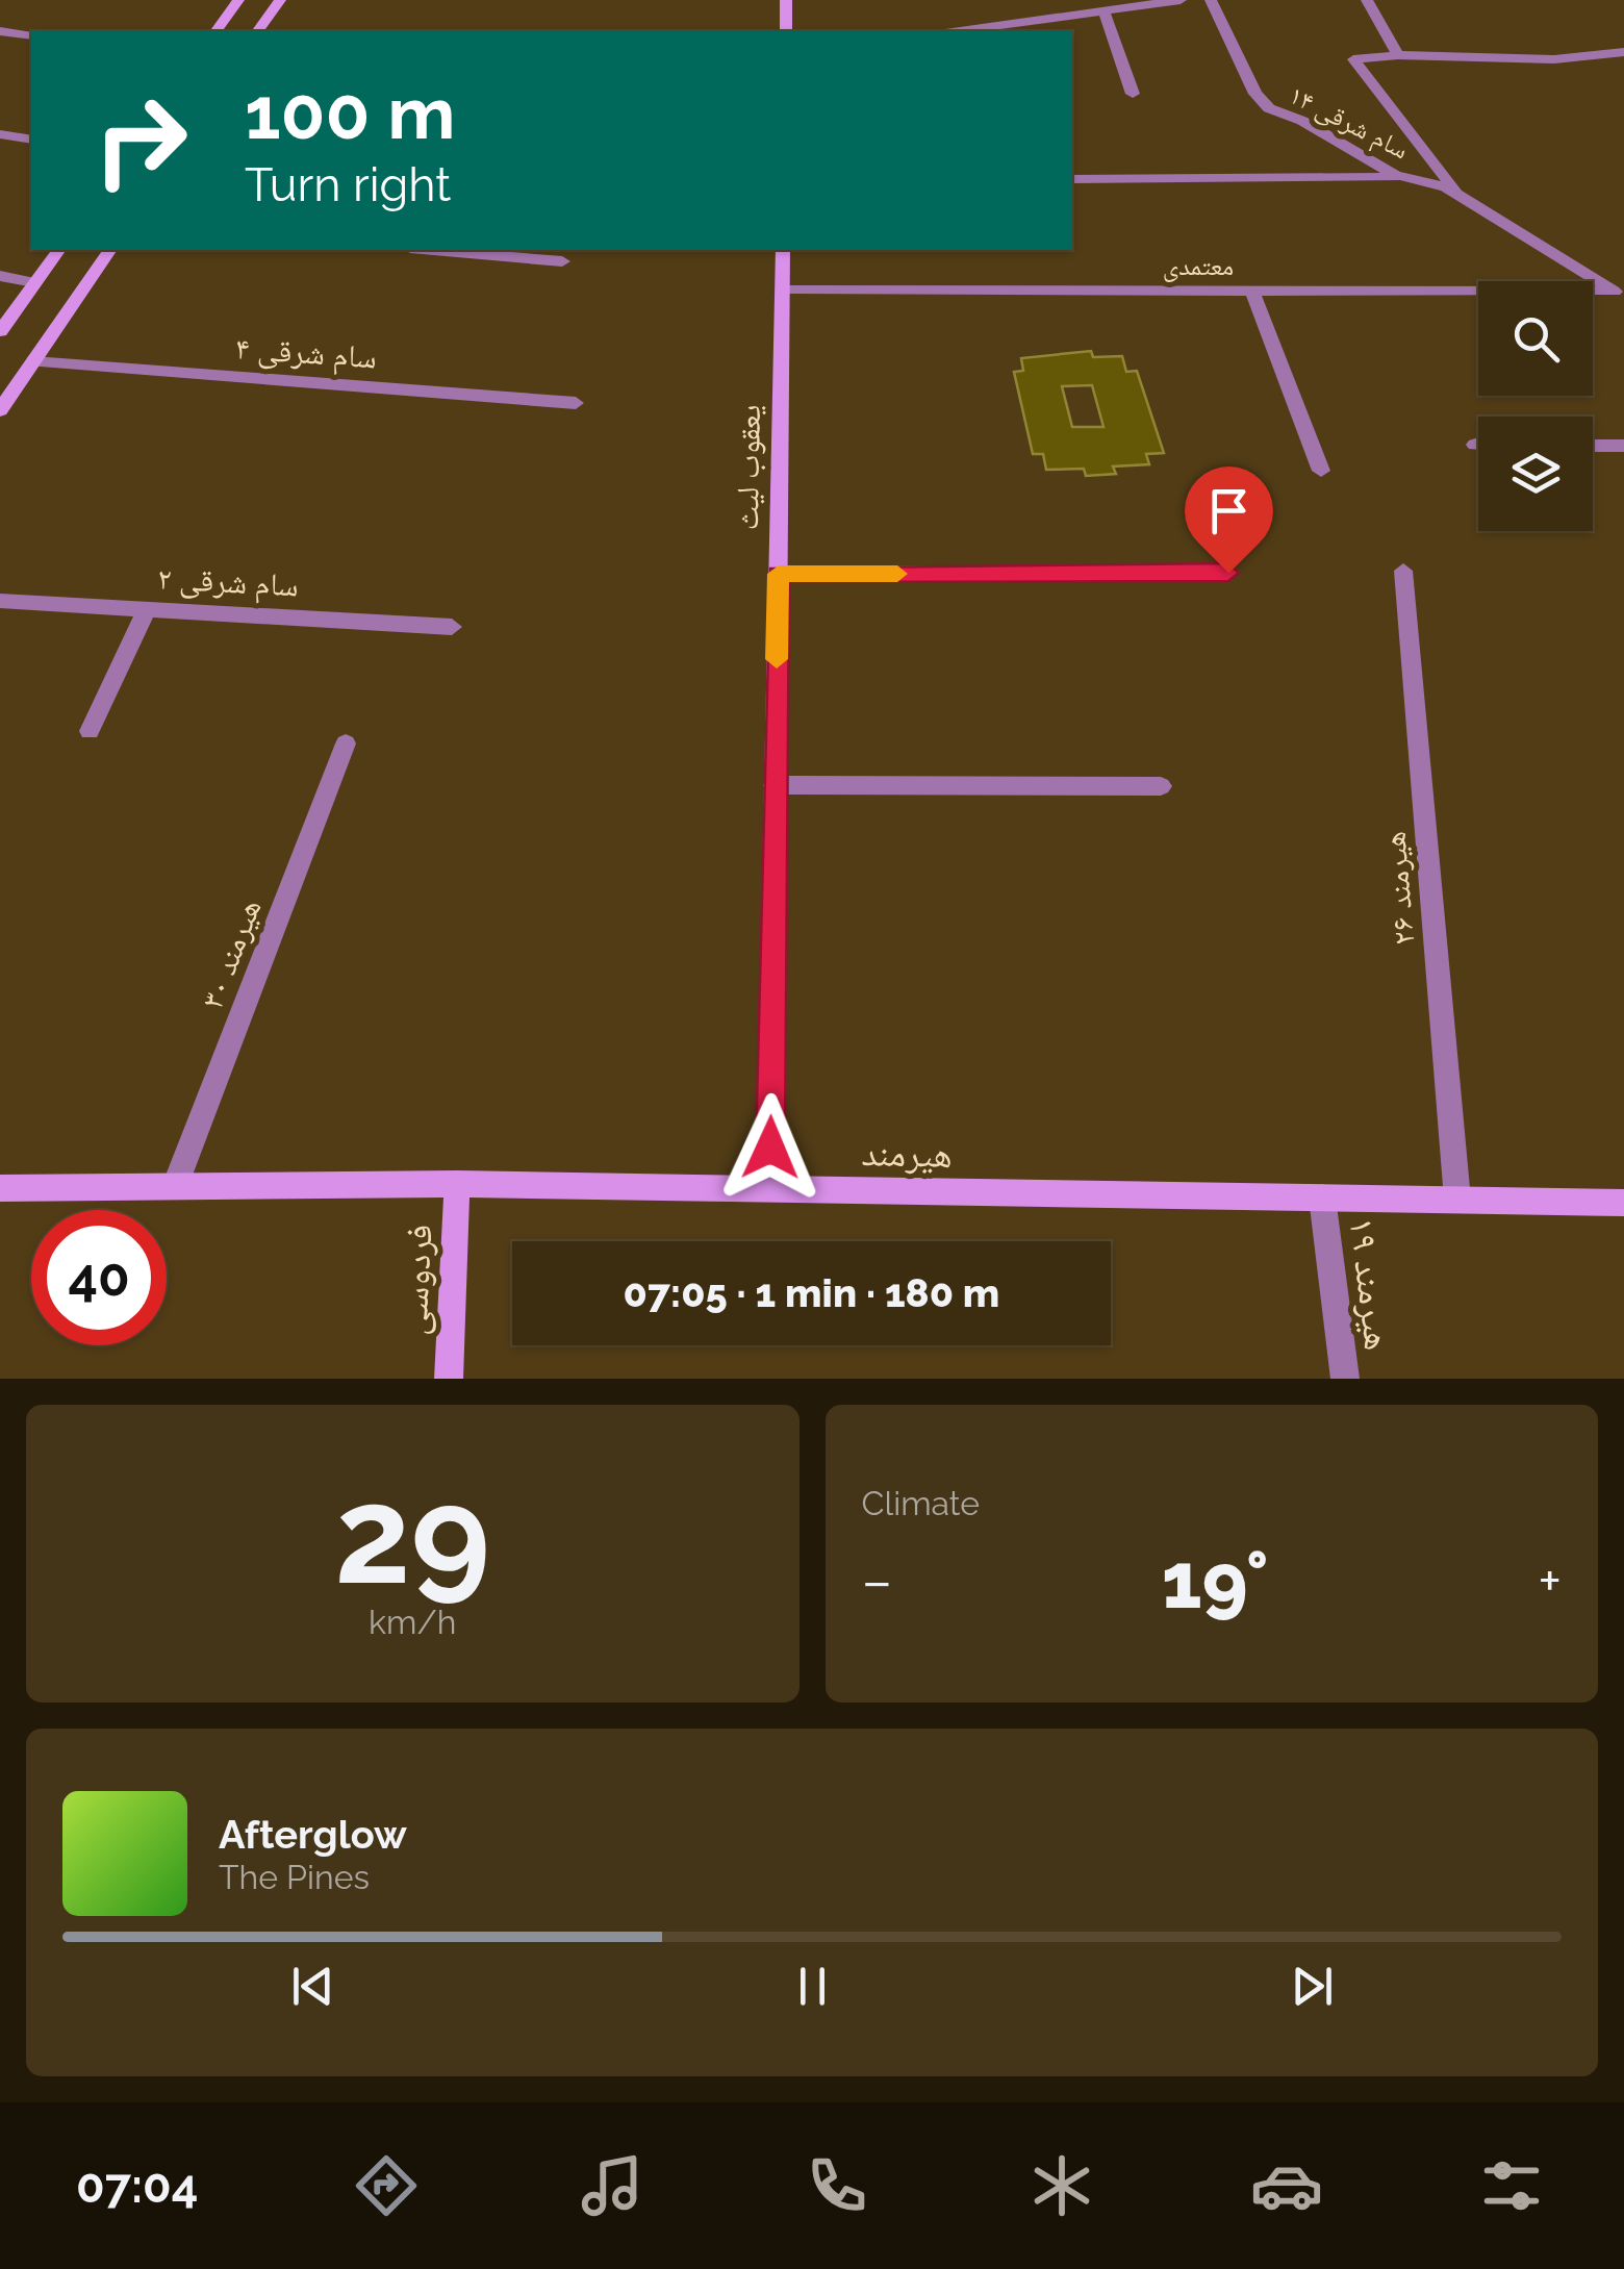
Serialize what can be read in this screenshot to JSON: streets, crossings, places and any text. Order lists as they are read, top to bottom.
{
  "streets": {
    "street": [
      "سام شرقی ۱۴",
      "معتمدی",
      "سام شرقی ۴",
      "یعقوب لیث",
      "سام شرقی ۲",
      "هیرمند ۲۶",
      "هیرمند ۳۰",
      "هیرمند",
      "فردوسی",
      "هیرمند ۱۹"
    ]
  },
  "crossings": [
    ["سام شرقی ۱۴", "معتمدی"],
    ["معتمدی", "یعقوب لیث"],
    ["یعقوب لیث", "هیرمند"],
    ["هیرمند ۲۶", "هیرمند"],
    ["هیرمند ۳۰", "هیرمند"],
    ["هیرمند", "فردوسی"],
    ["هیرمند", "هیرمند ۱۹"]
  ],
  "page": {
    "turn": ["100 m", "Turn right"],
    "limit": "40",
    "trip": "07:05 · 1 min · 180 m",
    "tile": [
      ["29", "km/h"],
      "Climate"
    ],
    "heat": ["−", "19°", "+"],
    "song": ["Afterglow", "The Pines"],
    "tabs": "07:04"
  }
}
